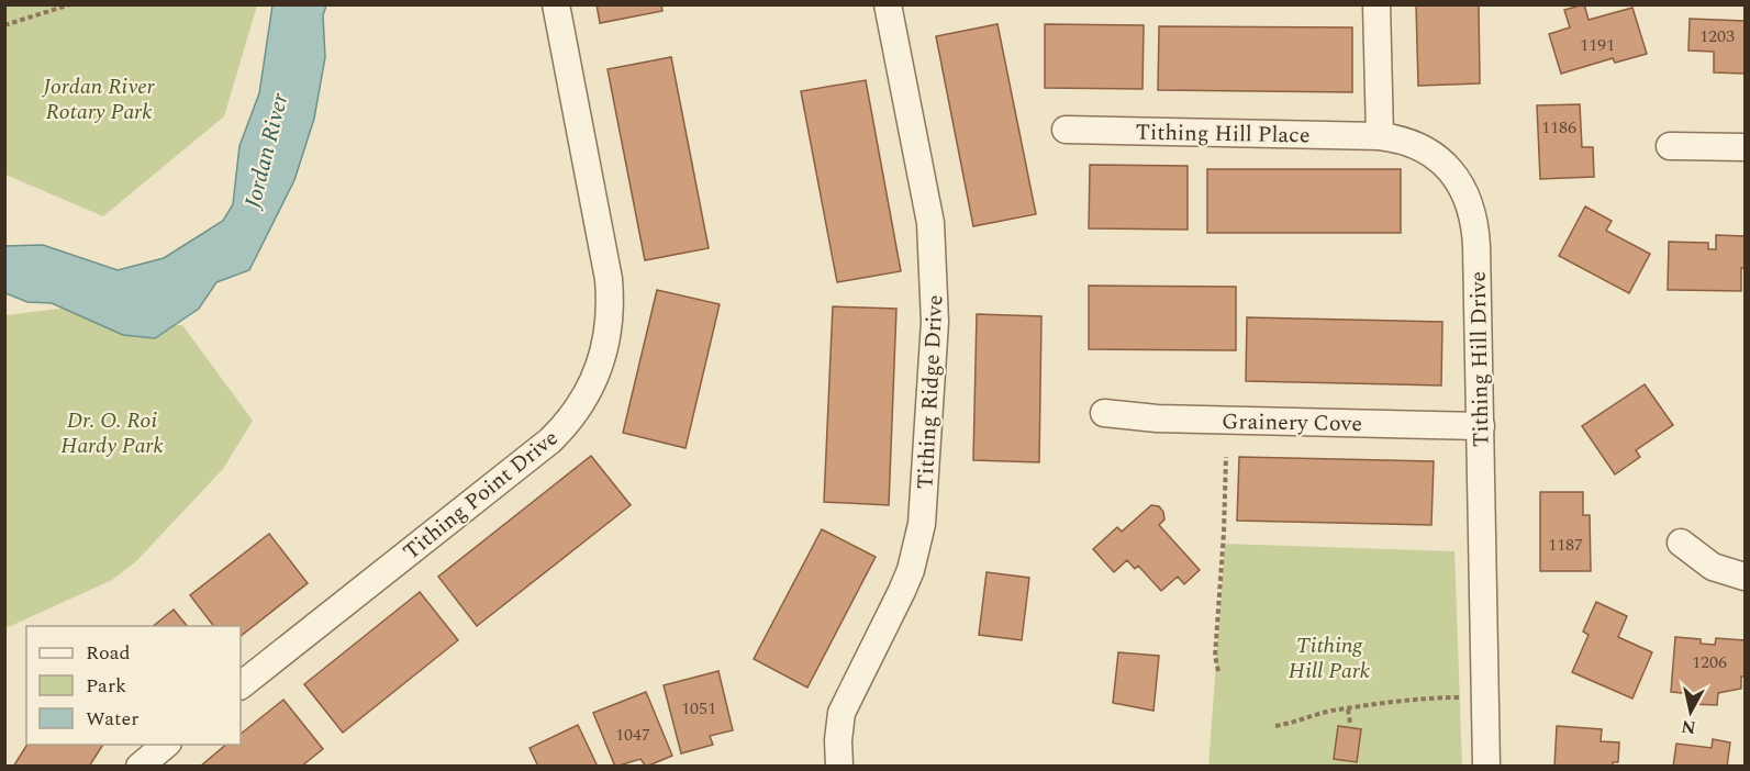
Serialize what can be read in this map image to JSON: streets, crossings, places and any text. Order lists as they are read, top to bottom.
{
  "streets": {
    "street": [
      "Tithing Hill Place",
      "Tithing Hill Drive",
      "Tithing Ridge Drive",
      "Grainery Cove",
      "Tithing Point Drive"
    ]
  },
  "crossings": [
    ["Tithing Hill Place", "Tithing Hill Drive"],
    ["Tithing Hill Drive", "Grainery Cove"]
  ],
  "water": ["Jordan River"],
  "parks": ["Jordan River Rotary Park", "Dr. O. Roi Hardy Park", "Tithing Hill Park"],
  "house_numbers": [
    "1203",
    "1191",
    "1186",
    "1187",
    "1206",
    "1051",
    "1047"
  ],
  "legend": ["Road", "Park", "Water"],
  "north": "bottom"
}
